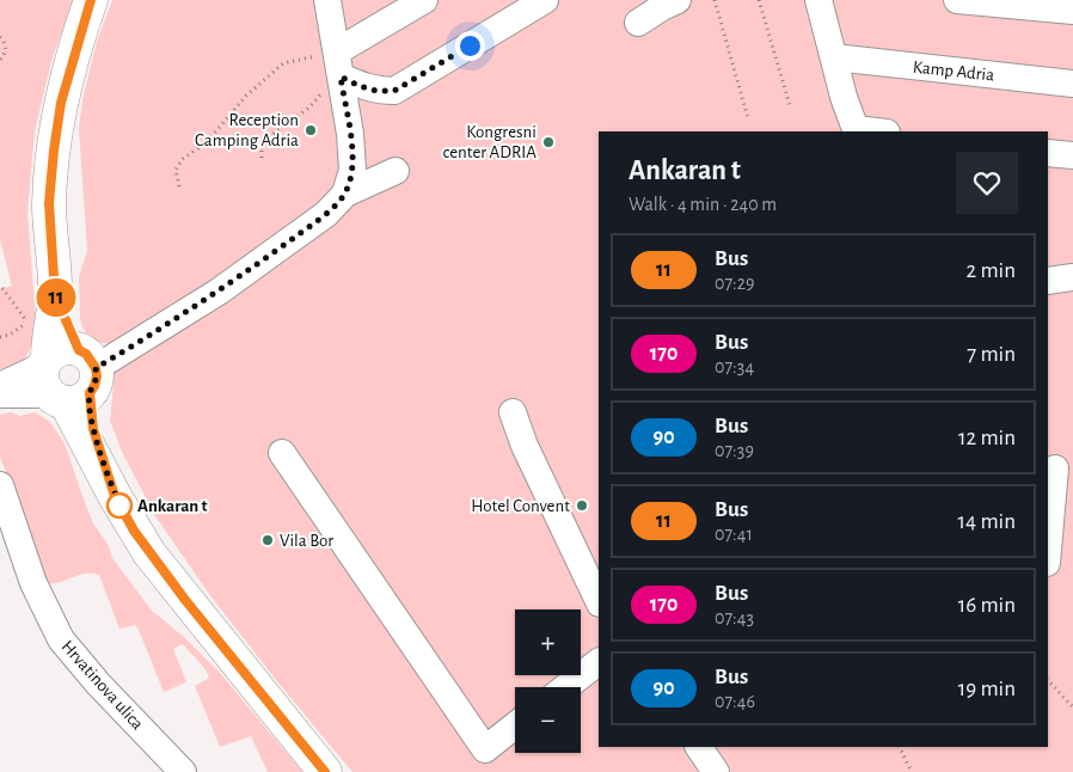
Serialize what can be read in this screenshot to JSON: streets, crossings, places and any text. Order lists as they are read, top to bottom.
{
  "streets": {
    "street": ["Kamp Adria", "Hrvatinova ulica"]
  },
  "places": [
    "Reception Camping Adria",
    "Kongresni center ADRIA",
    "Ankaran t",
    "Hotel Convent",
    "Vila Bor"
  ],
  "lines": ["bus line 11"],
  "page": {
    "on_map": "11",
    "heading": ["Ankaran t", "Walk · 4 min · 240 m"],
    "list": [
      {
        "mark": "11",
        "name": "Bus",
        "note": "07:29",
        "value": "2 min"
      },
      {
        "mark": "170",
        "name": "Bus",
        "note": "07:34",
        "value": "7 min"
      },
      {
        "mark": "90",
        "name": "Bus",
        "note": "07:39",
        "value": "12 min"
      },
      {
        "mark": "11",
        "name": "Bus",
        "note": "07:41",
        "value": "14 min"
      },
      {
        "mark": "170",
        "name": "Bus",
        "note": "07:43",
        "value": "16 min"
      },
      {
        "mark": "90",
        "name": "Bus",
        "note": "07:46",
        "value": "19 min"
      }
    ],
    "map_buttons": ["+", "−"]
  }
}
